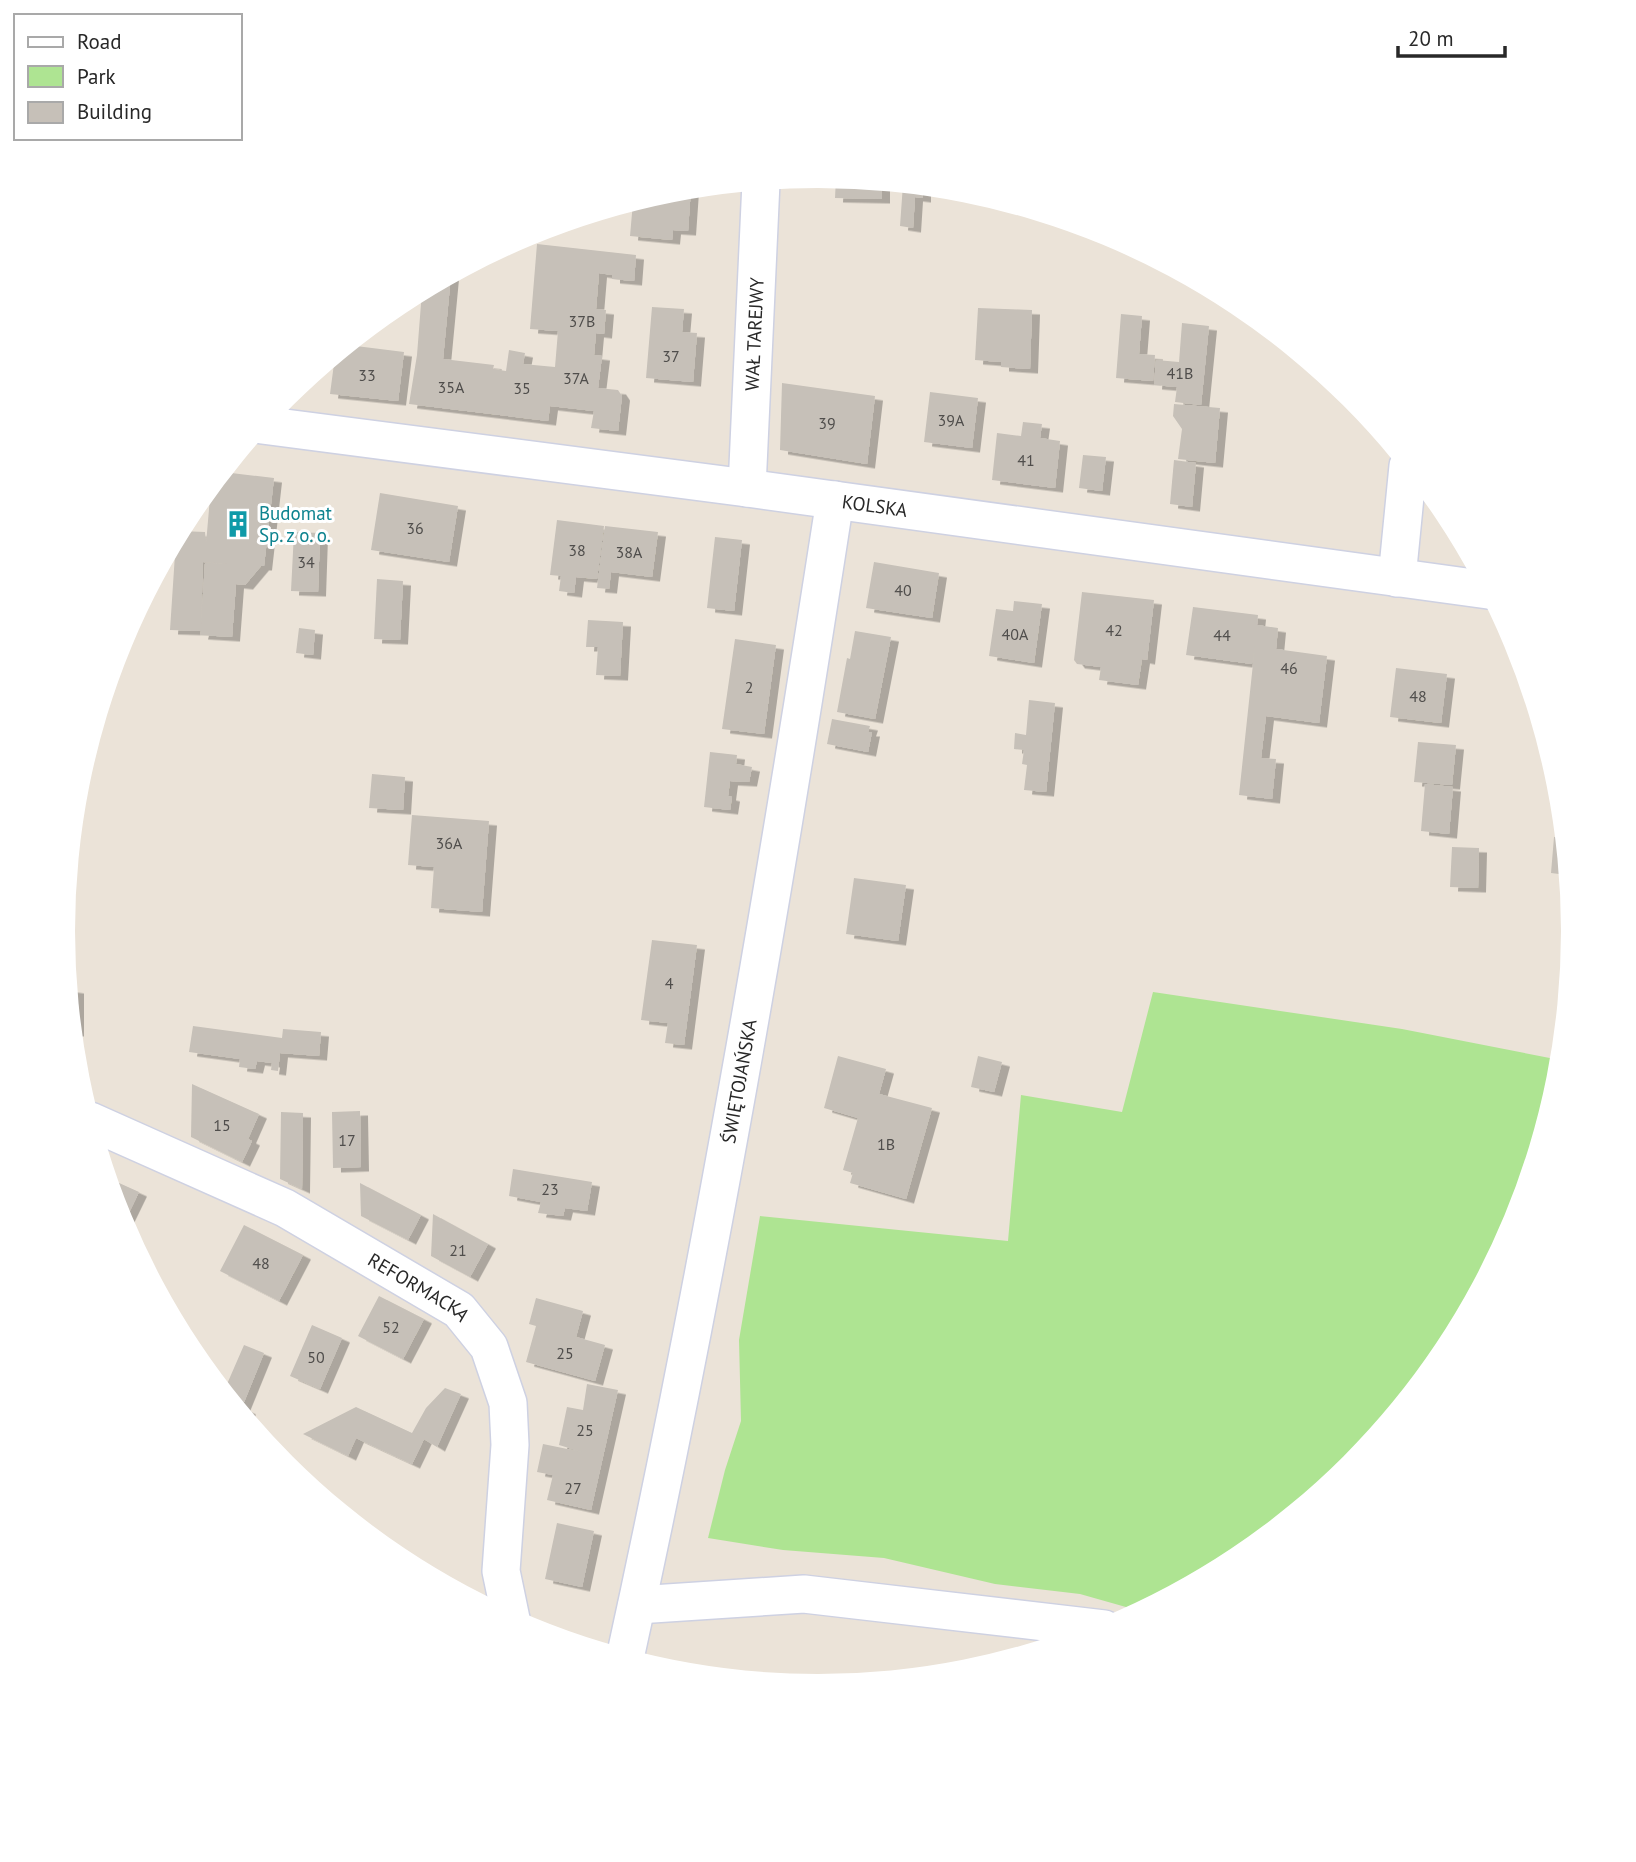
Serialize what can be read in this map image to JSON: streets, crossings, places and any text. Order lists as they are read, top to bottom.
{
  "streets": {
    "street": [
      "WAŁ TAREJWY",
      "KOLSKA",
      "ŚWIĘTOJAŃSKA",
      "REFORMACKA"
    ]
  },
  "crossings": [
    ["WAŁ TAREJWY", "KOLSKA"],
    ["KOLSKA", "ŚWIĘTOJAŃSKA"]
  ],
  "places": {
    "building": ["Budomat Sp. z o. o."]
  },
  "house_numbers": [
    "37B",
    "37",
    "41B",
    "33",
    "37A",
    "35A",
    "35",
    "39A",
    "39",
    "41",
    "36",
    "38",
    "38A",
    "34",
    "40",
    "42",
    "40A",
    "44",
    "46",
    "2",
    "48",
    "36A",
    "4",
    "15",
    "17",
    "1B",
    "23",
    "21",
    "48",
    "52",
    "25",
    "50",
    "25",
    "27"
  ],
  "legend": ["Road", "Park", "Building"],
  "scale_bar": "20 m"
}
